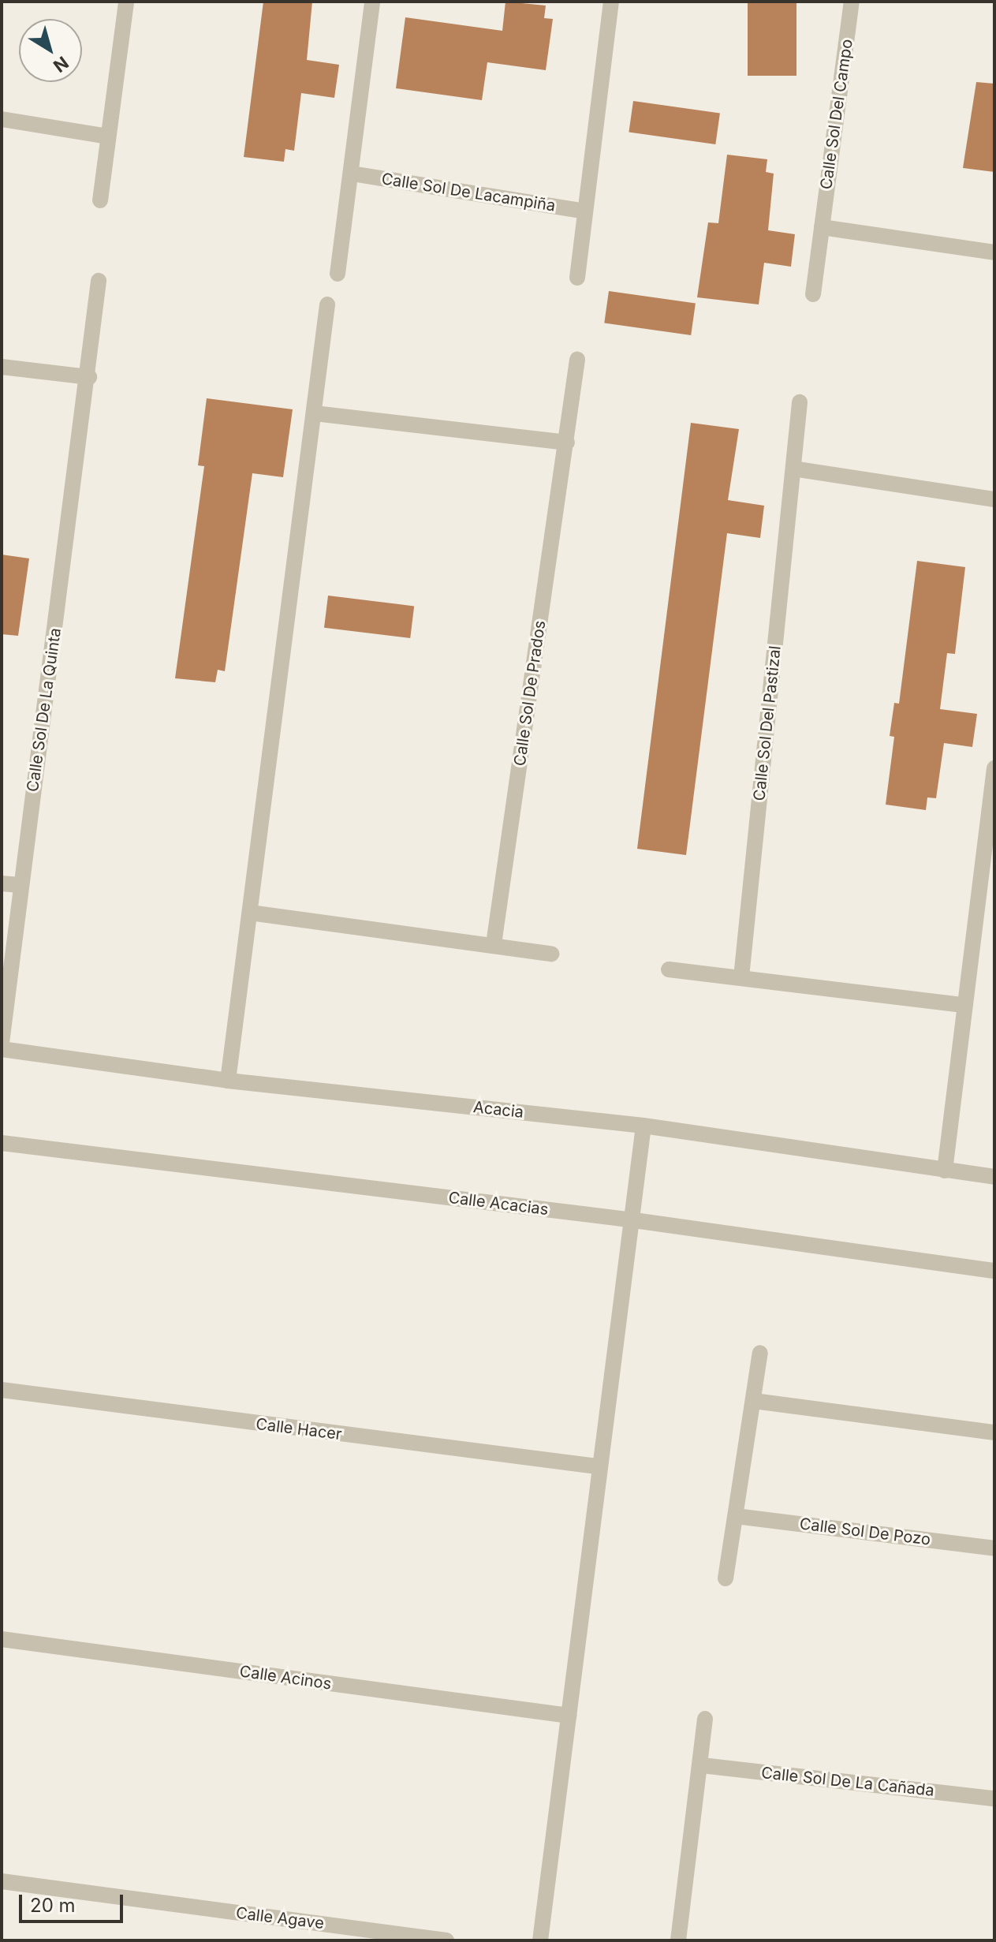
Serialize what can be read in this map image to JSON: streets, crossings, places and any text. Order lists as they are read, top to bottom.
{
  "streets": {
    "street": [
      "Calle Sol Del Campo",
      "Calle Sol De Lacampiña",
      "Calle Sol De Prados",
      "Calle Sol De La Quinta",
      "Calle Sol Del Pastizal",
      "Acacia",
      "Calle Acacias",
      "Calle Hacer",
      "Calle Sol De Pozo",
      "Calle Acinos",
      "Calle Sol De La Cañada",
      "Calle Agave"
    ]
  },
  "scale_bar": "20 m",
  "north": "bottom right"
}
